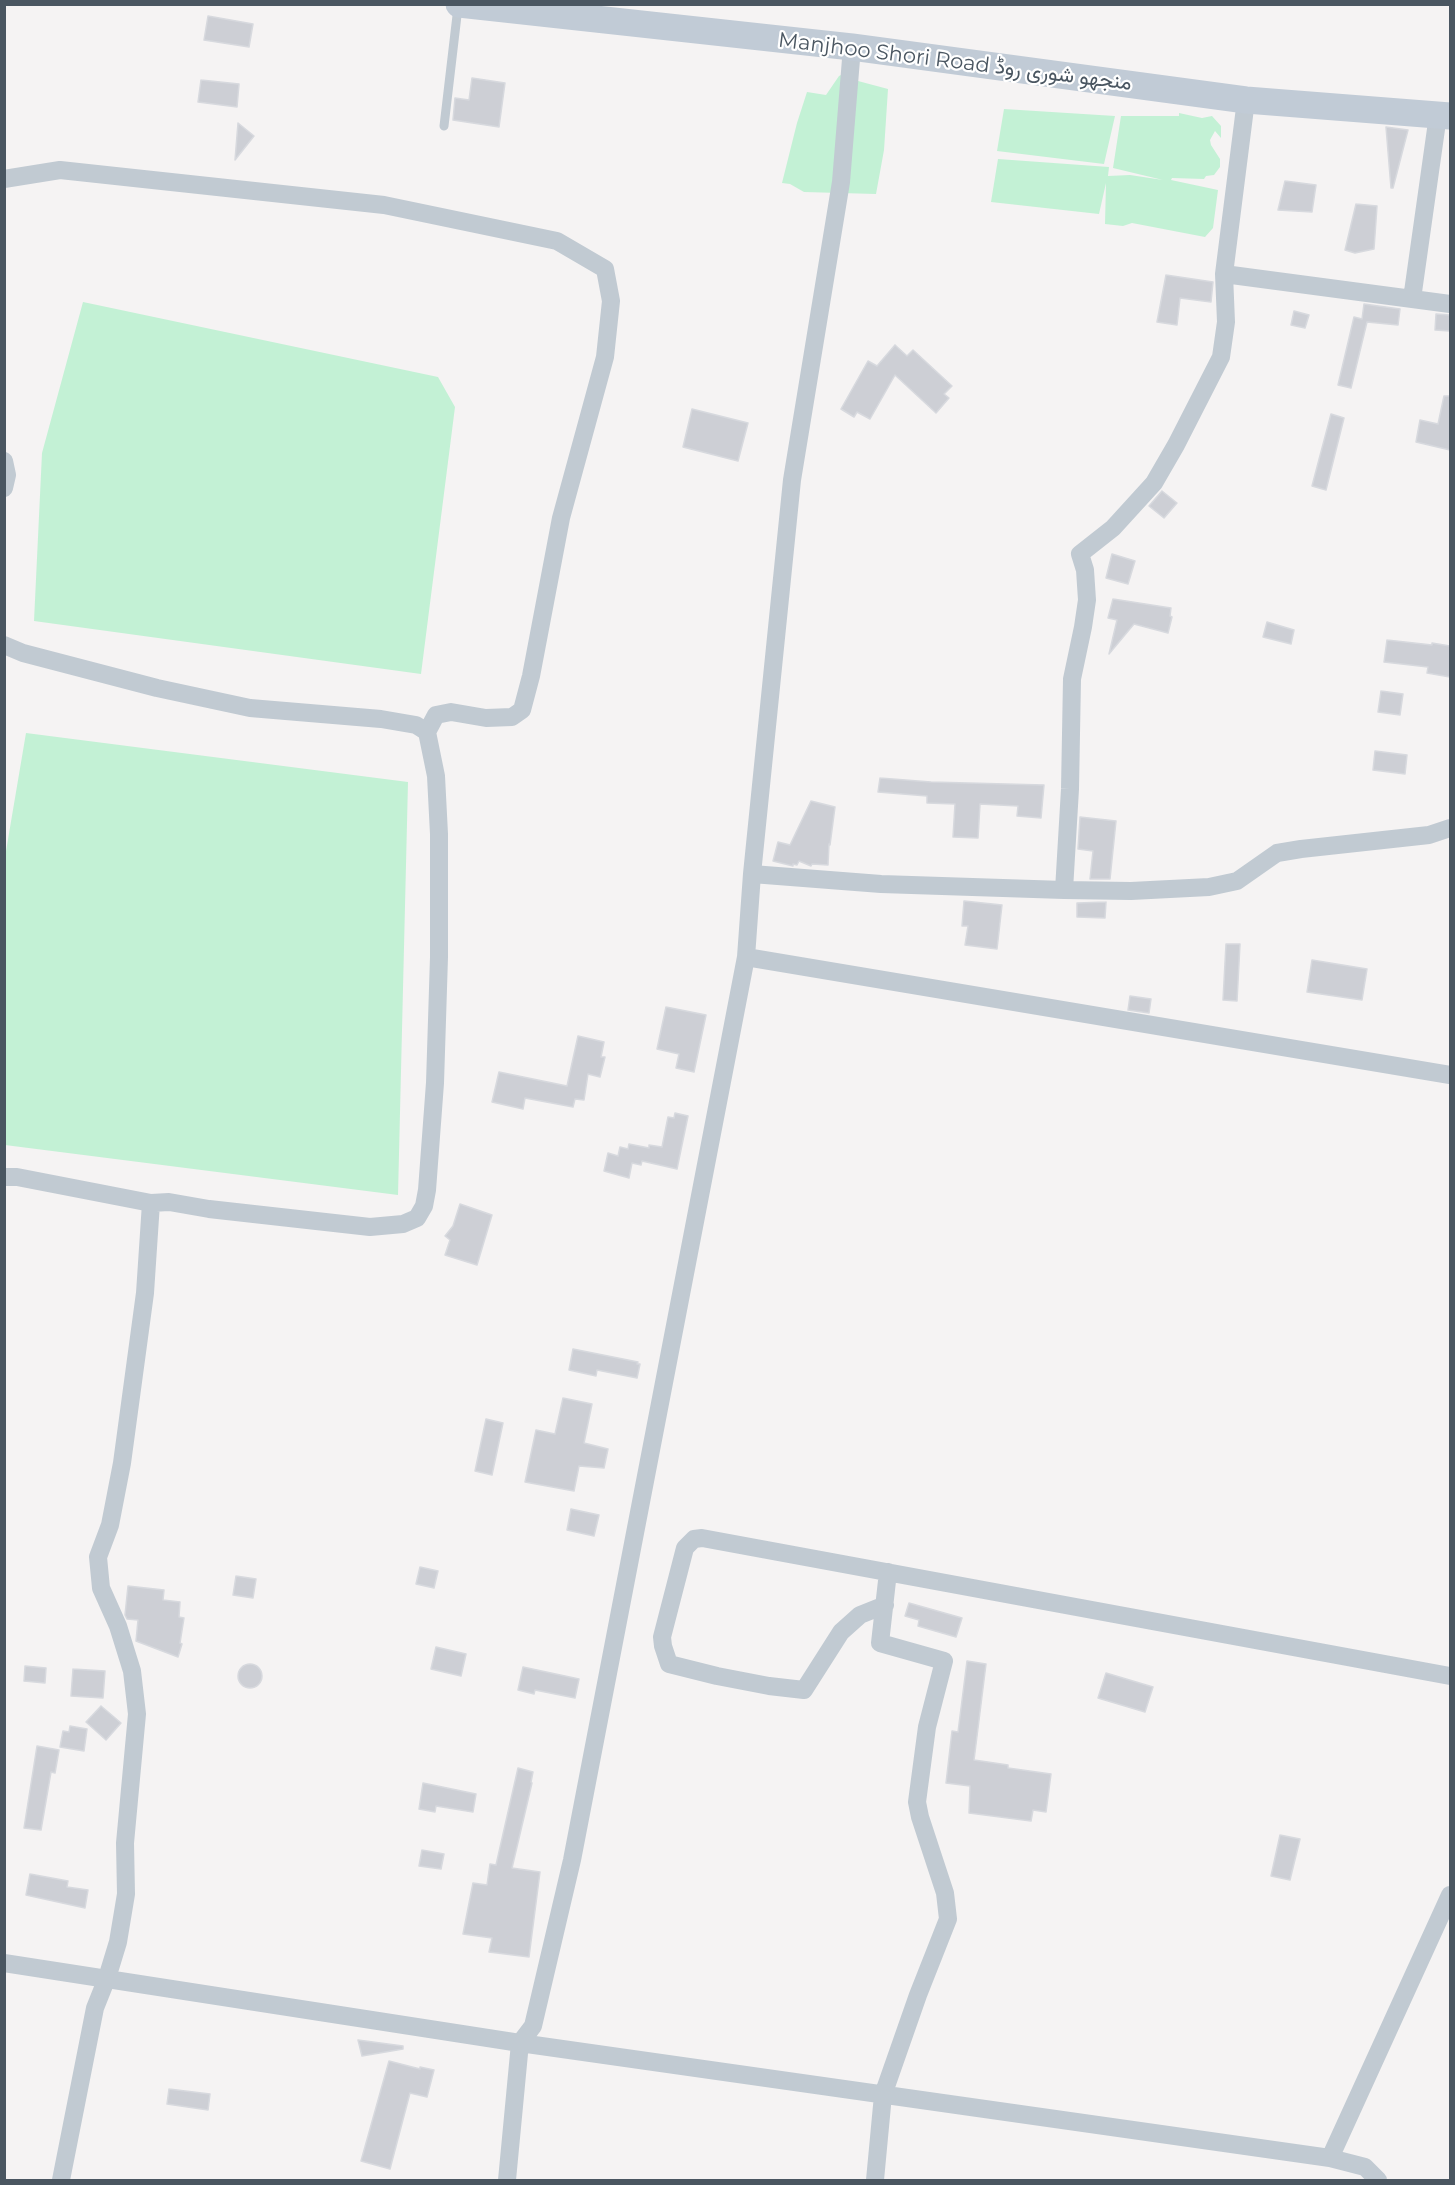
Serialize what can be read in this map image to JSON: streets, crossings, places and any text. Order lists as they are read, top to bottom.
{
  "streets": {
    "street": ["Manjhoo Shori Road منجھو شوری روڈ"]
  }
}
